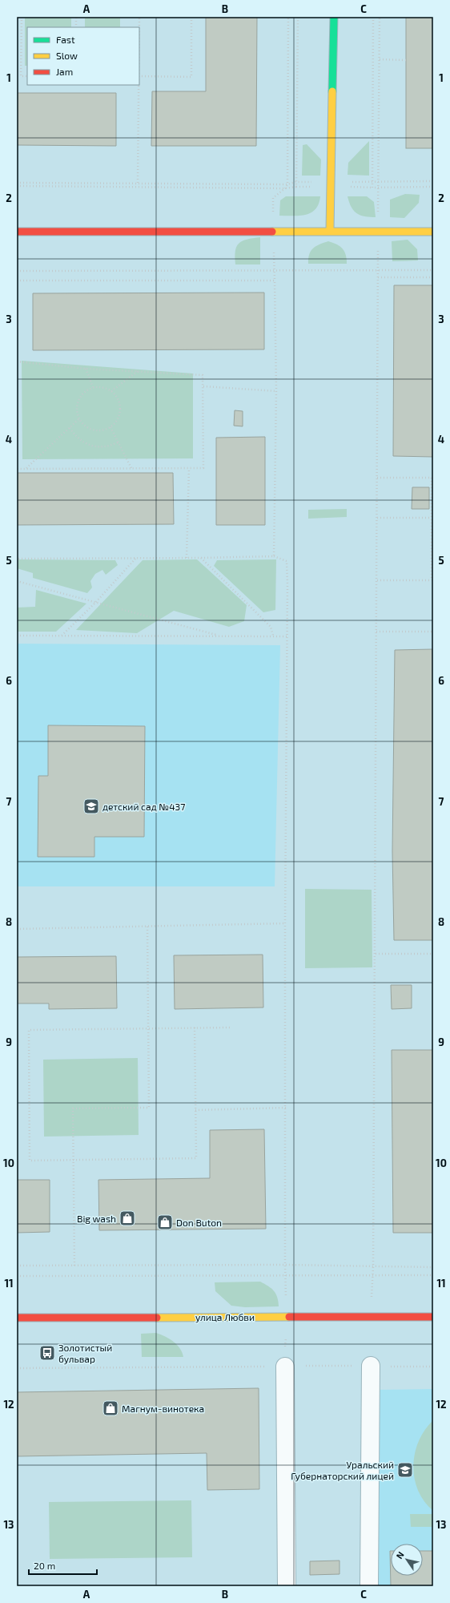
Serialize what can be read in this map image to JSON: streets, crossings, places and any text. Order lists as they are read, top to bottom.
{
  "streets": {
    "street": ["улица Любви"]
  },
  "places": {
    "school or university": ["детский сад №437", "Уральский Губернаторский лицей"],
    "shop": ["Big wash", "Don Buton", "Магнум-винотека"],
    "bus stop": ["Золотистый бульвар"]
  },
  "legend": ["Fast", "Slow", "Jam"],
  "scale_bar": "20 m",
  "north": "top left",
  "grid": {
    "columns": ["A", "B", "C"],
    "rows": [
      "1",
      "2",
      "3",
      "4",
      "5",
      "6",
      "7",
      "8",
      "9",
      "10",
      "11",
      "12",
      "13"
    ]
  }
}
